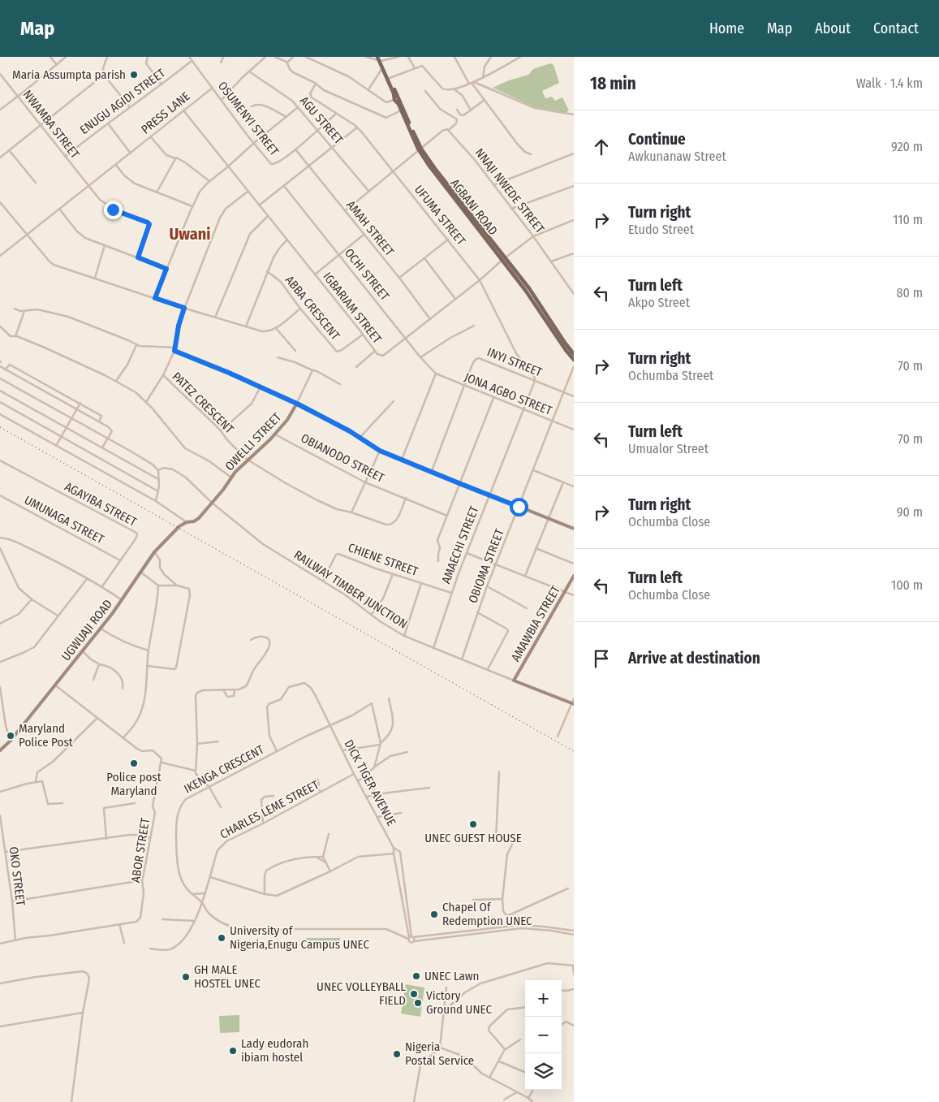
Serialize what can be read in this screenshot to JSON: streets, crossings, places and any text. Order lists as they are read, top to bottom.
{
  "streets": {
    "main road": ["AGBANI ROAD"],
    "street": [
      "ENUGU AGIDI STREET",
      "PRESS LANE",
      "OSUMENYI STREET",
      "AGU STREET",
      "NWAMBA STREET",
      "NNAJI NWEDE STREET",
      "UFUMA STREET",
      "AMAH STREET",
      "OCHI STREET",
      "ABBA CRESCENT",
      "IGBARIAM STREET",
      "INYI STREET",
      "JONA AGBO STREET",
      "PATEZ CRESCENT",
      "OWELLI STREET",
      "OBIANODO STREET",
      "AGAYIBA STREET",
      "UMUNAGA STREET",
      "AMAECHI STREET",
      "CHIENE STREET",
      "OBIOMA STREET",
      "RAILWAY TIMBER JUNCTION",
      "AMAWBIA STREET",
      "UGWUAJI ROAD",
      "IKENGA CRESCENT",
      "DICK TIGER AVENUE",
      "CHARLES LEME STREET",
      "ABOR STREET",
      "OKO STREET"
    ]
  },
  "crossings": [
    ["ENUGU AGIDI STREET", "OSUMENYI STREET"],
    ["ENUGU AGIDI STREET", "NWAMBA STREET"],
    ["PRESS LANE", "OSUMENYI STREET"],
    ["PRESS LANE", "NWAMBA STREET"],
    ["PRESS LANE", "IGBARIAM STREET"],
    ["OSUMENYI STREET", "AGU STREET"],
    ["OSUMENYI STREET", "UFUMA STREET"],
    ["OSUMENYI STREET", "AMAH STREET"],
    ["NNAJI NWEDE STREET", "IGBARIAM STREET"],
    ["AGBANI ROAD", "IGBARIAM STREET"],
    ["UFUMA STREET", "IGBARIAM STREET"],
    ["UFUMA STREET", "INYI STREET"],
    ["UFUMA STREET", "AMAECHI STREET"],
    ["AMAH STREET", "IGBARIAM STREET"],
    ["OCHI STREET", "IGBARIAM STREET"],
    ["OCHI STREET", "JONA AGBO STREET"],
    ["ABBA CRESCENT", "IGBARIAM STREET"],
    ["INYI STREET", "JONA AGBO STREET"],
    ["INYI STREET", "AMAECHI STREET"],
    ["INYI STREET", "OBIOMA STREET"],
    ["JONA AGBO STREET", "AMAECHI STREET"],
    ["JONA AGBO STREET", "OBIOMA STREET"],
    ["PATEZ CRESCENT", "OWELLI STREET"],
    ["PATEZ CRESCENT", "OBIANODO STREET"],
    ["OWELLI STREET", "OBIANODO STREET"],
    ["OWELLI STREET", "RAILWAY TIMBER JUNCTION"],
    ["OWELLI STREET", "UGWUAJI ROAD"],
    ["AGAYIBA STREET", "UMUNAGA STREET"],
    ["AMAECHI STREET", "CHIENE STREET"],
    ["AMAECHI STREET", "RAILWAY TIMBER JUNCTION"],
    ["CHIENE STREET", "RAILWAY TIMBER JUNCTION"],
    ["OBIOMA STREET", "RAILWAY TIMBER JUNCTION"],
    ["RAILWAY TIMBER JUNCTION", "AMAWBIA STREET"],
    ["IKENGA CRESCENT", "DICK TIGER AVENUE"],
    ["IKENGA CRESCENT", "CHARLES LEME STREET"],
    ["DICK TIGER AVENUE", "CHARLES LEME STREET"]
  ],
  "districts": ["Uwani"],
  "places": [
    "Maria Assumpta parish",
    "Maryland Police Post",
    "Police post Maryland",
    "UNEC GUEST HOUSE",
    "Chapel Of Redemption UNEC",
    "University of Nigeria,Enugu Campus UNEC",
    "UNEC Lawn",
    "GH MALE HOSTEL UNEC",
    "UNEC VOLLEYBALL FIELD",
    "Victory Ground UNEC",
    "Lady eudorah ibiam hostel",
    "Nigeria Postal Service"
  ],
  "page": {
    "header": "Map",
    "nav": [
      "Home",
      "Map",
      "About",
      "Contact"
    ],
    "heading": ["18 min", "Walk · 1.4 km"],
    "list": [
      ["Continue", "Awkunanaw Street", "920 m"],
      ["Turn right", "Etudo Street", "110 m"],
      ["Turn left", "Akpo Street", "80 m"],
      ["Turn right", "Ochumba Street", "70 m"],
      ["Turn left", "Umualor Street", "70 m"],
      ["Turn right", "Ochumba Close", "90 m"],
      ["Turn left", "Ochumba Close", "100 m"],
      "Arrive at destination"
    ],
    "map_buttons": ["+", "−"]
  }
}
